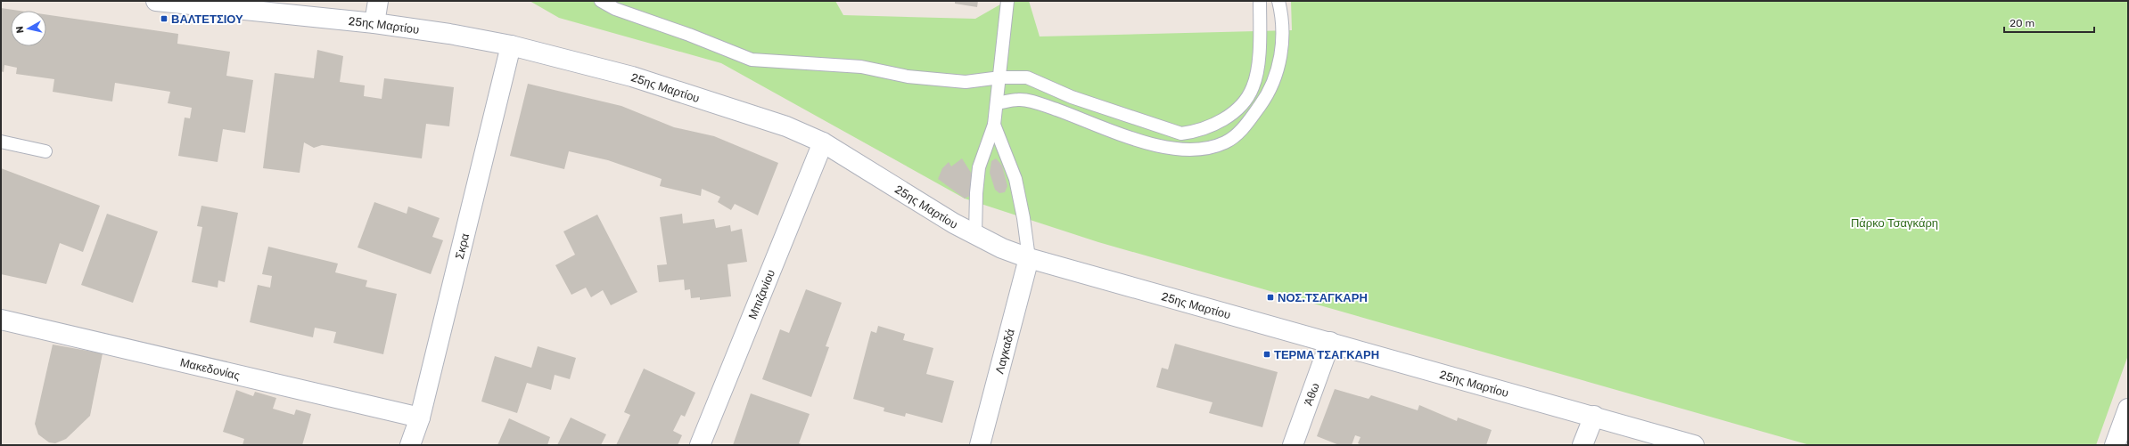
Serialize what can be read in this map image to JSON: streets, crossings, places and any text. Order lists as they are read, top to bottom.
{
  "streets": {
    "street": [
      "25ης Μαρτίου",
      "Σκρα",
      "Μπιζανίου",
      "Λαγκαδά",
      "Μακεδονίας",
      "Άθω"
    ]
  },
  "crossings": [
    ["25ης Μαρτίου", "Σκρα"],
    ["25ης Μαρτίου", "Μπιζανίου"],
    ["25ης Μαρτίου", "Λαγκαδά"],
    ["25ης Μαρτίου", "Άθω"],
    ["Σκρα", "Μακεδονίας"]
  ],
  "parks": ["Πάρκο Τσαγκάρη"],
  "places": {
    "transit": ["ΒΑΛΤΕΤΣΙΟΥ", "ΝΟΣ.ΤΣΑΓΚΑΡΗ", "ΤΕΡΜΑ ΤΣΑΓΚΑΡΗ"]
  },
  "scale_bar": "20 m",
  "north": "left"
}
